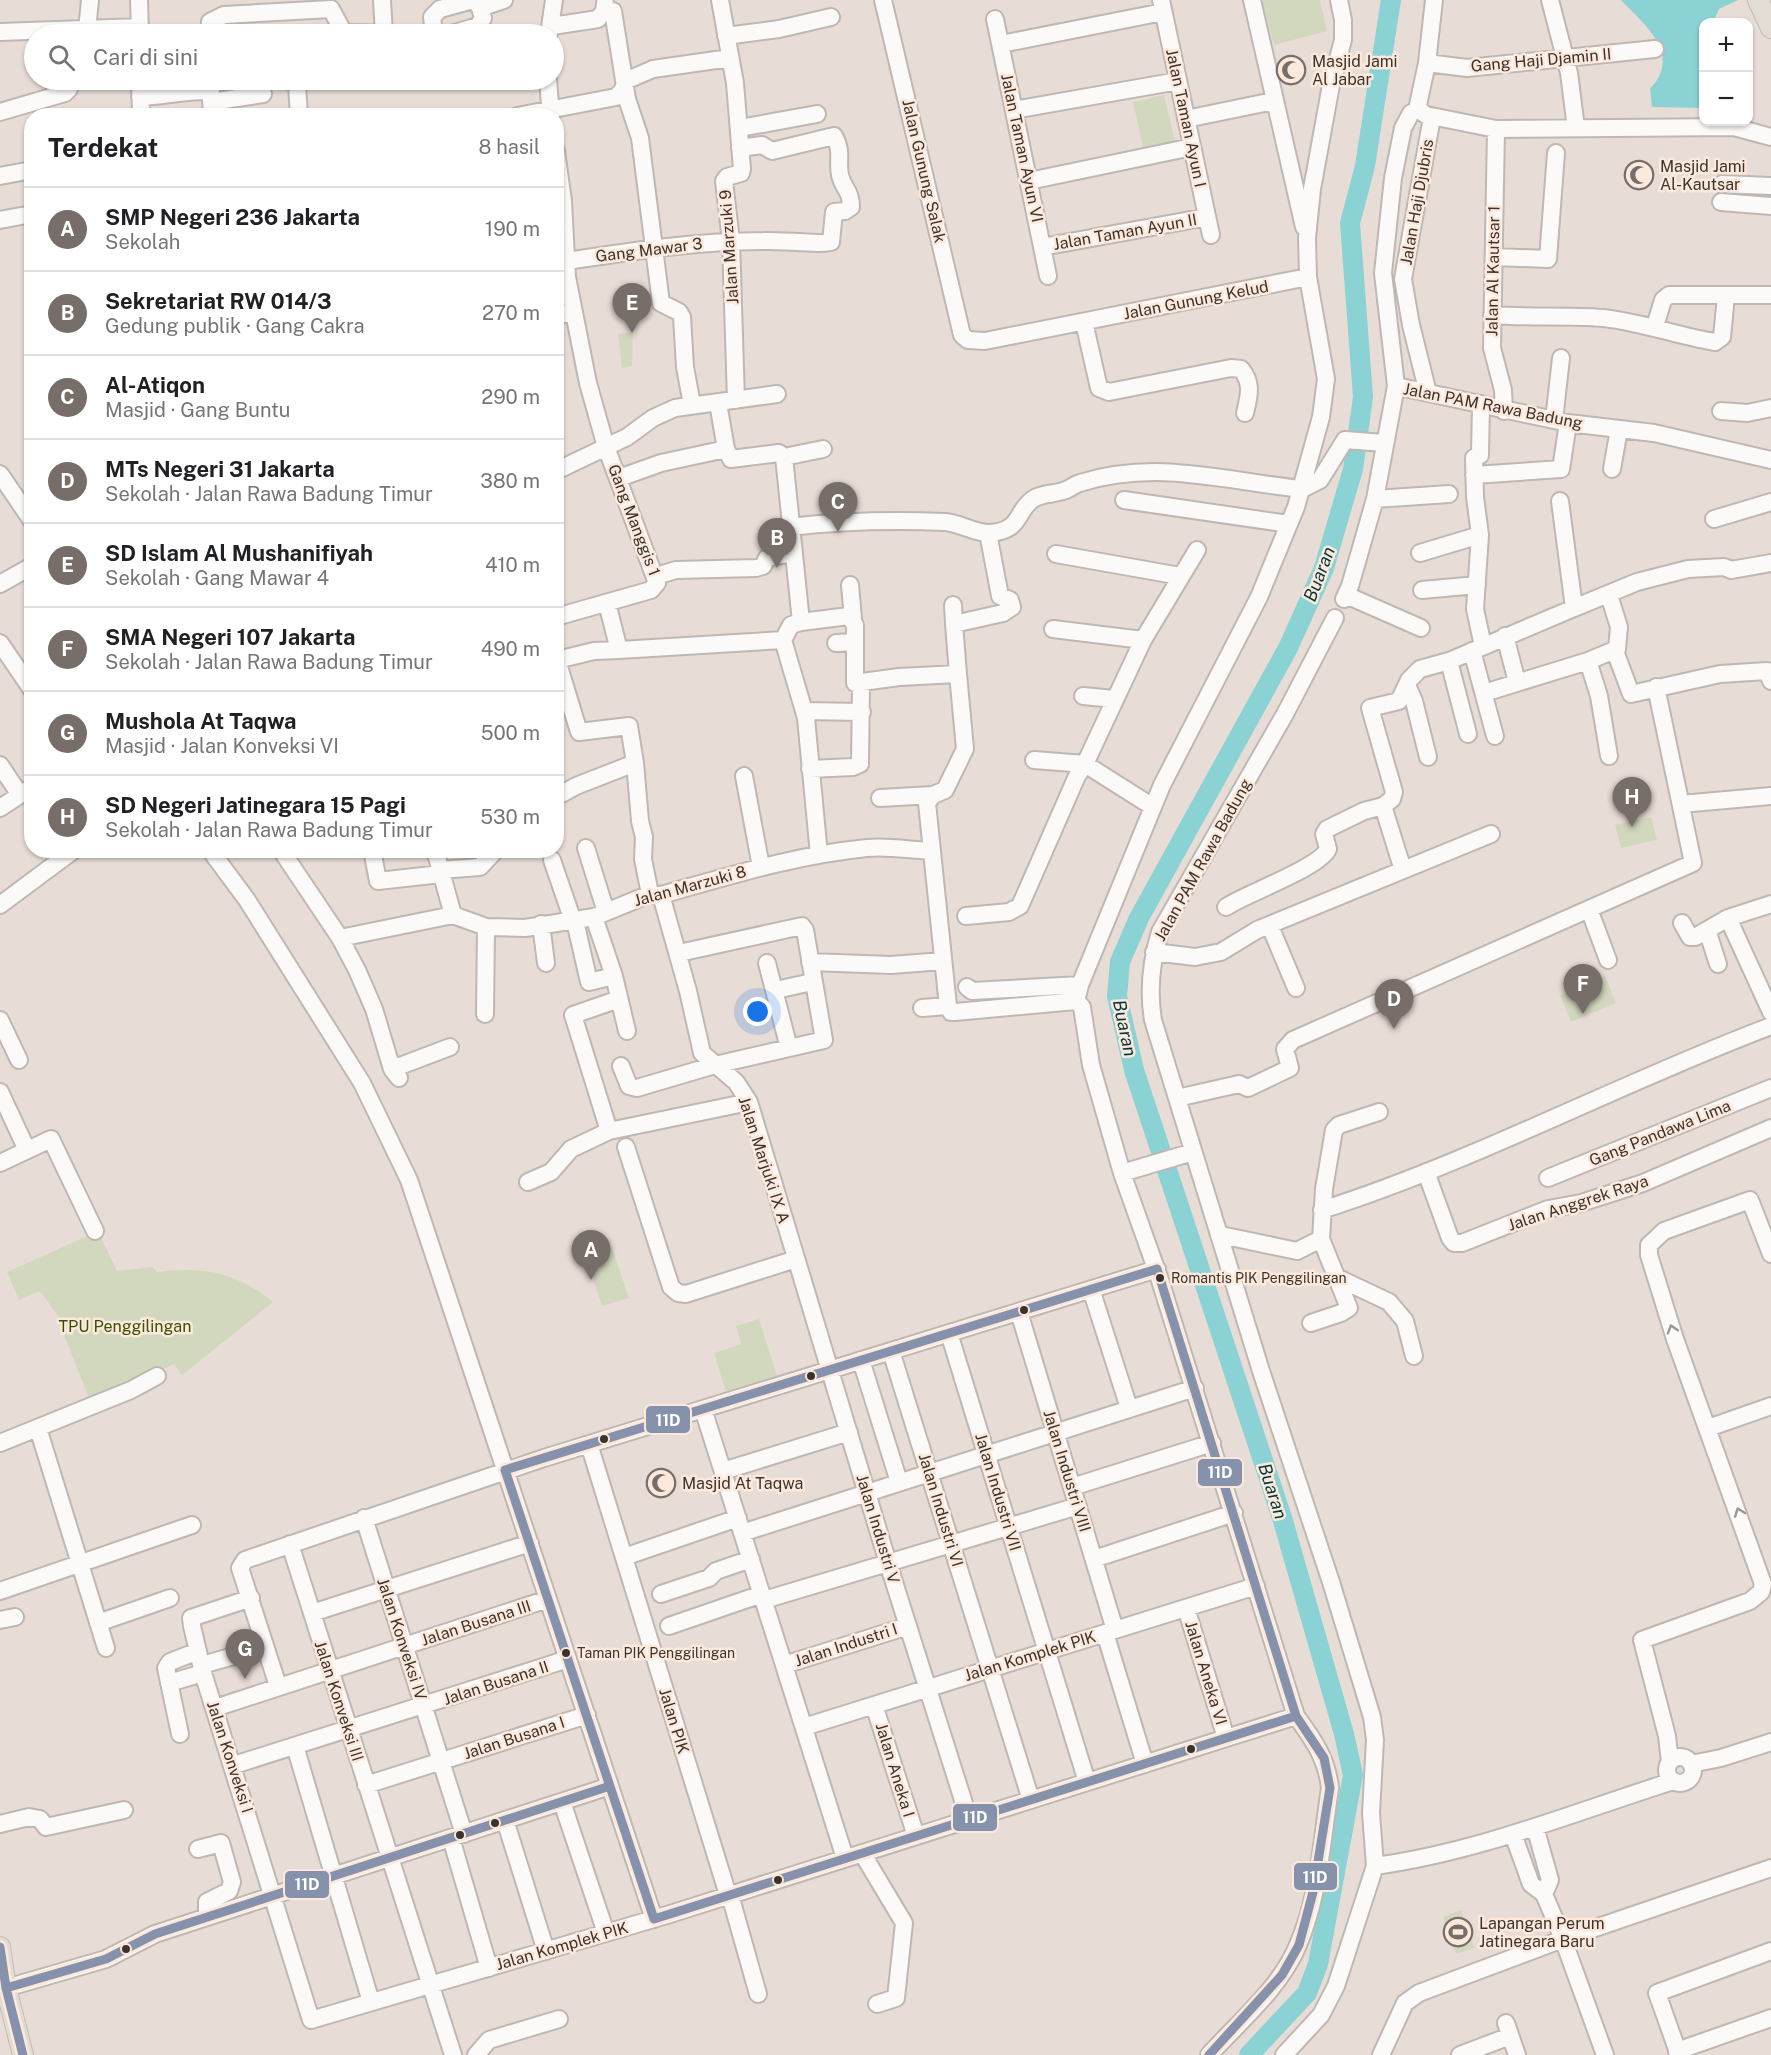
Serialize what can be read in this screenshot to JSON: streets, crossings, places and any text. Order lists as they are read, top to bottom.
{
  "streets": {
    "street": [
      "Gang Haji Djamin II",
      "Jalan Taman Ayun I",
      "Jalan Taman Ayun VI",
      "Jalan Gunung Salak",
      "Jalan Haji Djubris",
      "Jalan Taman Ayun II",
      "Jalan Marzuki 9",
      "Gang Mawar 3",
      "Jalan Al Kautsar 1",
      "Jalan Gunung Kelud",
      "Jalan PAM Rawa Badung",
      "Gang Manggis 1",
      "Jalan Marzuki 8",
      "Gang Pandawa Lima",
      "Jalan Marjuki IX A",
      "Jalan Anggrek Raya",
      "Jalan Industri VIII",
      "Jalan Industri VII",
      "Jalan Industri VI",
      "Jalan Industri V",
      "Jalan Busana III",
      "Jalan Konveksi IV",
      "Jalan Industri I",
      "Jalan Komplek PIK",
      "Jalan Aneka VI",
      "Jalan Busana II",
      "Jalan Konveksi III",
      "Jalan PIK",
      "Jalan Busana I",
      "Jalan Konveksi I",
      "Jalan Aneka I"
    ]
  },
  "crossings": [
    ["Gang Haji Djamin II", "Jalan Haji Djubris"],
    ["Jalan Taman Ayun I", "Jalan Taman Ayun II"],
    ["Jalan Taman Ayun VI", "Jalan Taman Ayun II"],
    ["Jalan Gunung Salak", "Jalan Gunung Kelud"],
    ["Jalan Haji Djubris", "Jalan PAM Rawa Badung"],
    ["Jalan Marzuki 9", "Gang Mawar 3"],
    ["Jalan Al Kautsar 1", "Jalan PAM Rawa Badung"],
    ["Jalan Marzuki 8", "Jalan Marjuki IX A"],
    ["Jalan Marjuki IX A", "Jalan Industri V"],
    ["Jalan Industri VIII", "Jalan Komplek PIK"],
    ["Jalan Industri VII", "Jalan Komplek PIK"],
    ["Jalan Industri VI", "Jalan Komplek PIK"],
    ["Jalan Industri V", "Jalan Industri I"],
    ["Jalan Industri V", "Jalan Komplek PIK"],
    ["Jalan Busana III", "Jalan Konveksi IV"],
    ["Jalan Busana III", "Jalan Konveksi III"],
    ["Jalan Busana III", "Jalan Konveksi I"],
    ["Jalan Konveksi IV", "Jalan Komplek PIK"],
    ["Jalan Konveksi IV", "Jalan Busana II"],
    ["Jalan Konveksi IV", "Jalan Busana I"],
    ["Jalan Komplek PIK", "Jalan Aneka VI"],
    ["Jalan Komplek PIK", "Jalan Konveksi III"],
    ["Jalan Komplek PIK", "Jalan PIK"],
    ["Jalan Komplek PIK", "Jalan Konveksi I"],
    ["Jalan Komplek PIK", "Jalan Aneka I"],
    ["Jalan Busana II", "Jalan Konveksi III"],
    ["Jalan Busana II", "Jalan Konveksi I"]
  ],
  "water": ["Buaran"],
  "parks": ["TPU Penggilingan"],
  "places": {
    "mosque": ["Masjid Jami Al Jabar", "Masjid Jami Al-Kautsar", "Masjid At Taqwa"],
    "other": ["Romantis PIK Penggilingan", "Taman PIK Penggilingan"],
    "sports": ["Lapangan Perum Jatinegara Baru"]
  },
  "lines": ["transit line 11D"],
  "page": {
    "map_buttons": ["+", "−"],
    "search": "Cari di sini",
    "heading": ["Terdekat", "8 hasil"],
    "list": [
      {
        "mark": "A",
        "name": "SMP Negeri 236 Jakarta",
        "note": "Sekolah",
        "value": "190 m"
      },
      {
        "mark": "B",
        "name": "Sekretariat RW 014/3",
        "note": "Gedung publik · Gang Cakra",
        "value": "270 m"
      },
      {
        "mark": "C",
        "name": "Al-Atiqon",
        "note": "Masjid · Gang Buntu",
        "value": "290 m"
      },
      {
        "mark": "D",
        "name": "MTs Negeri 31 Jakarta",
        "note": "Sekolah · Jalan Rawa Badung Timur",
        "value": "380 m"
      },
      {
        "mark": "E",
        "name": "SD Islam Al Mushanifiyah",
        "note": "Sekolah · Gang Mawar 4",
        "value": "410 m"
      },
      {
        "mark": "F",
        "name": "SMA Negeri 107 Jakarta",
        "note": "Sekolah · Jalan Rawa Badung Timur",
        "value": "490 m"
      },
      {
        "mark": "G",
        "name": "Mushola At Taqwa",
        "note": "Masjid · Jalan Konveksi VI",
        "value": "500 m"
      },
      {
        "mark": "H",
        "name": "SD Negeri Jatinegara 15 Pagi",
        "note": "Sekolah · Jalan Rawa Badung Timur",
        "value": "530 m"
      }
    ],
    "pins": [
      "E",
      "C",
      "B",
      "H",
      "F",
      "D",
      "A",
      "G"
    ]
  }
}
